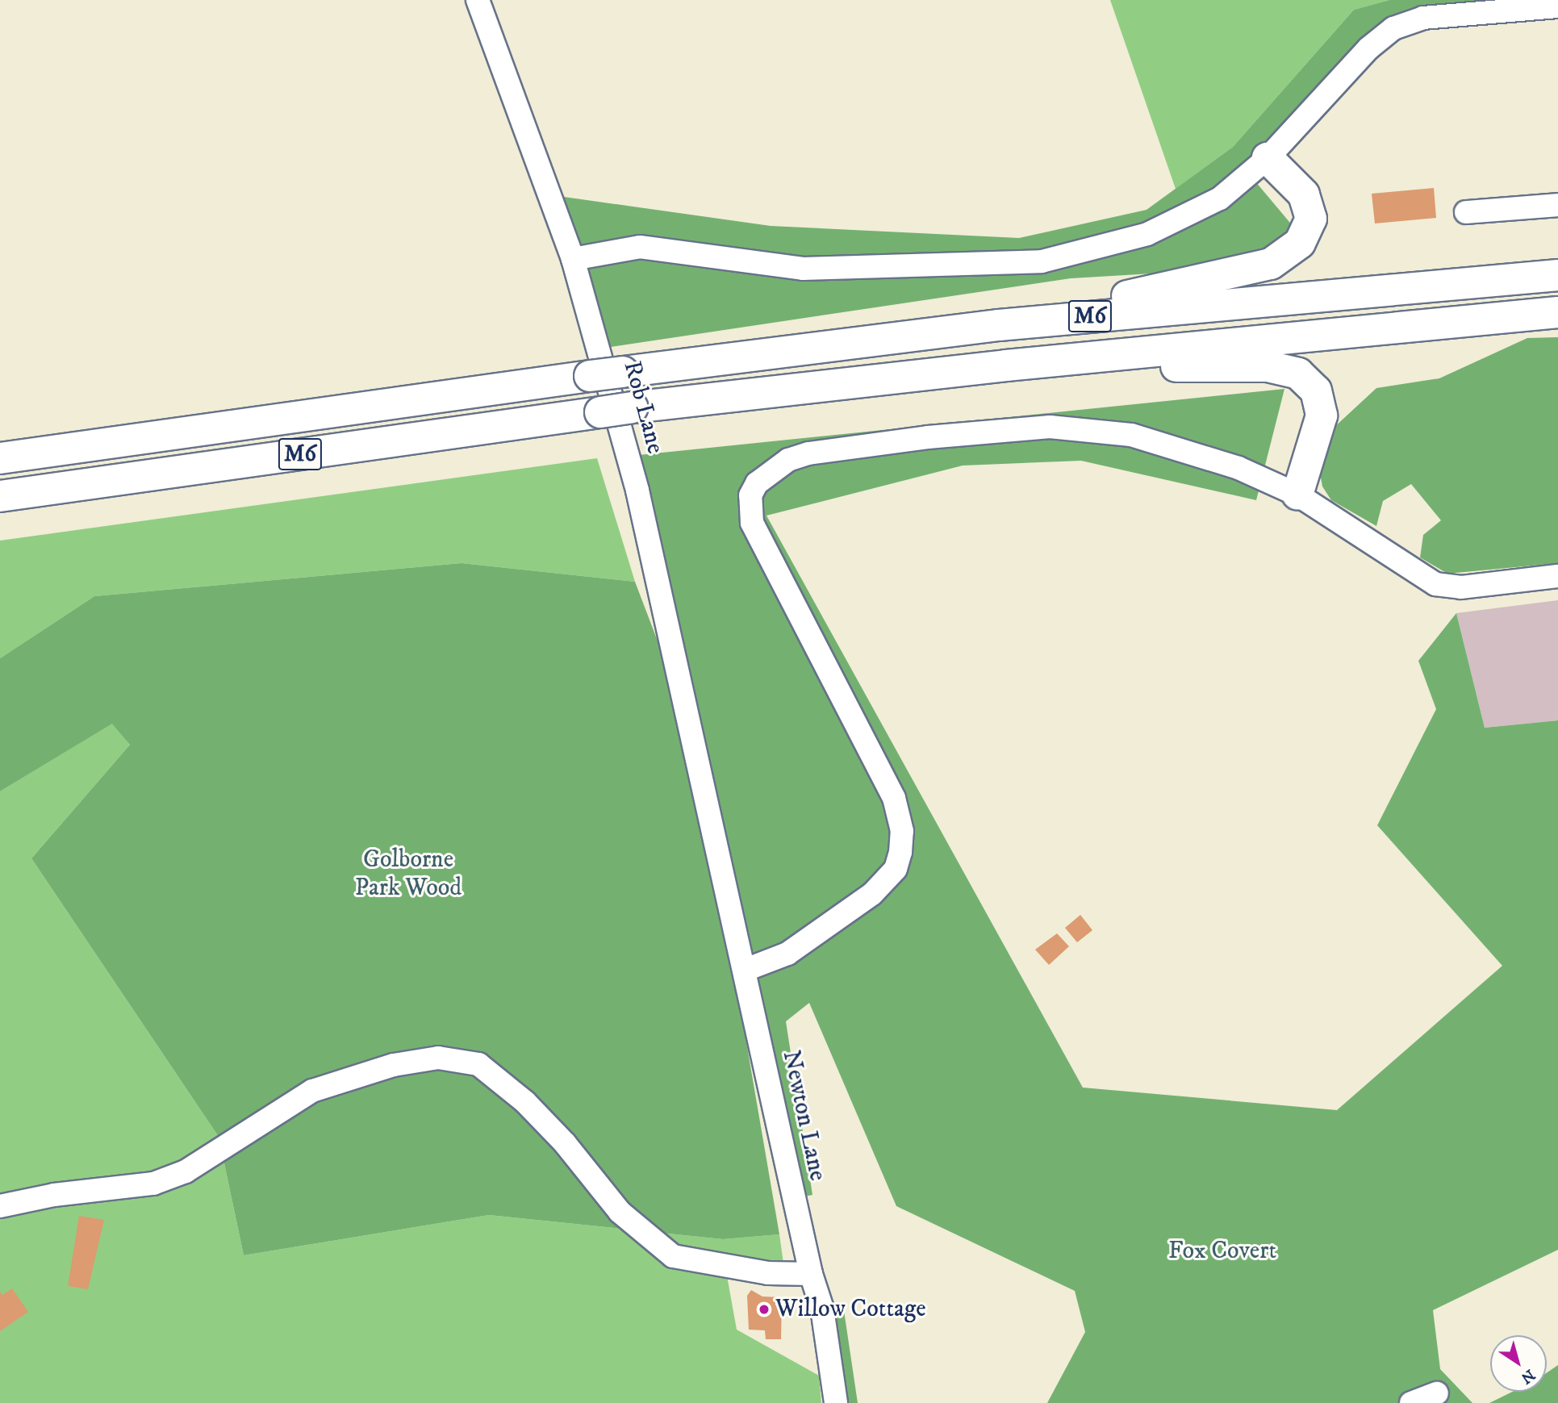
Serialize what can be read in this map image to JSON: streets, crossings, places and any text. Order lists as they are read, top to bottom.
{
  "streets": {
    "highway": ["M6"],
    "street": ["Rob Lane", "Newton Lane"]
  },
  "crossings": [
    ["Rob Lane", "Newton Lane"]
  ],
  "parks": ["Golborne Park Wood", "Fox Covert"],
  "places": ["Willow Cottage"],
  "north": "bottom right"
}
